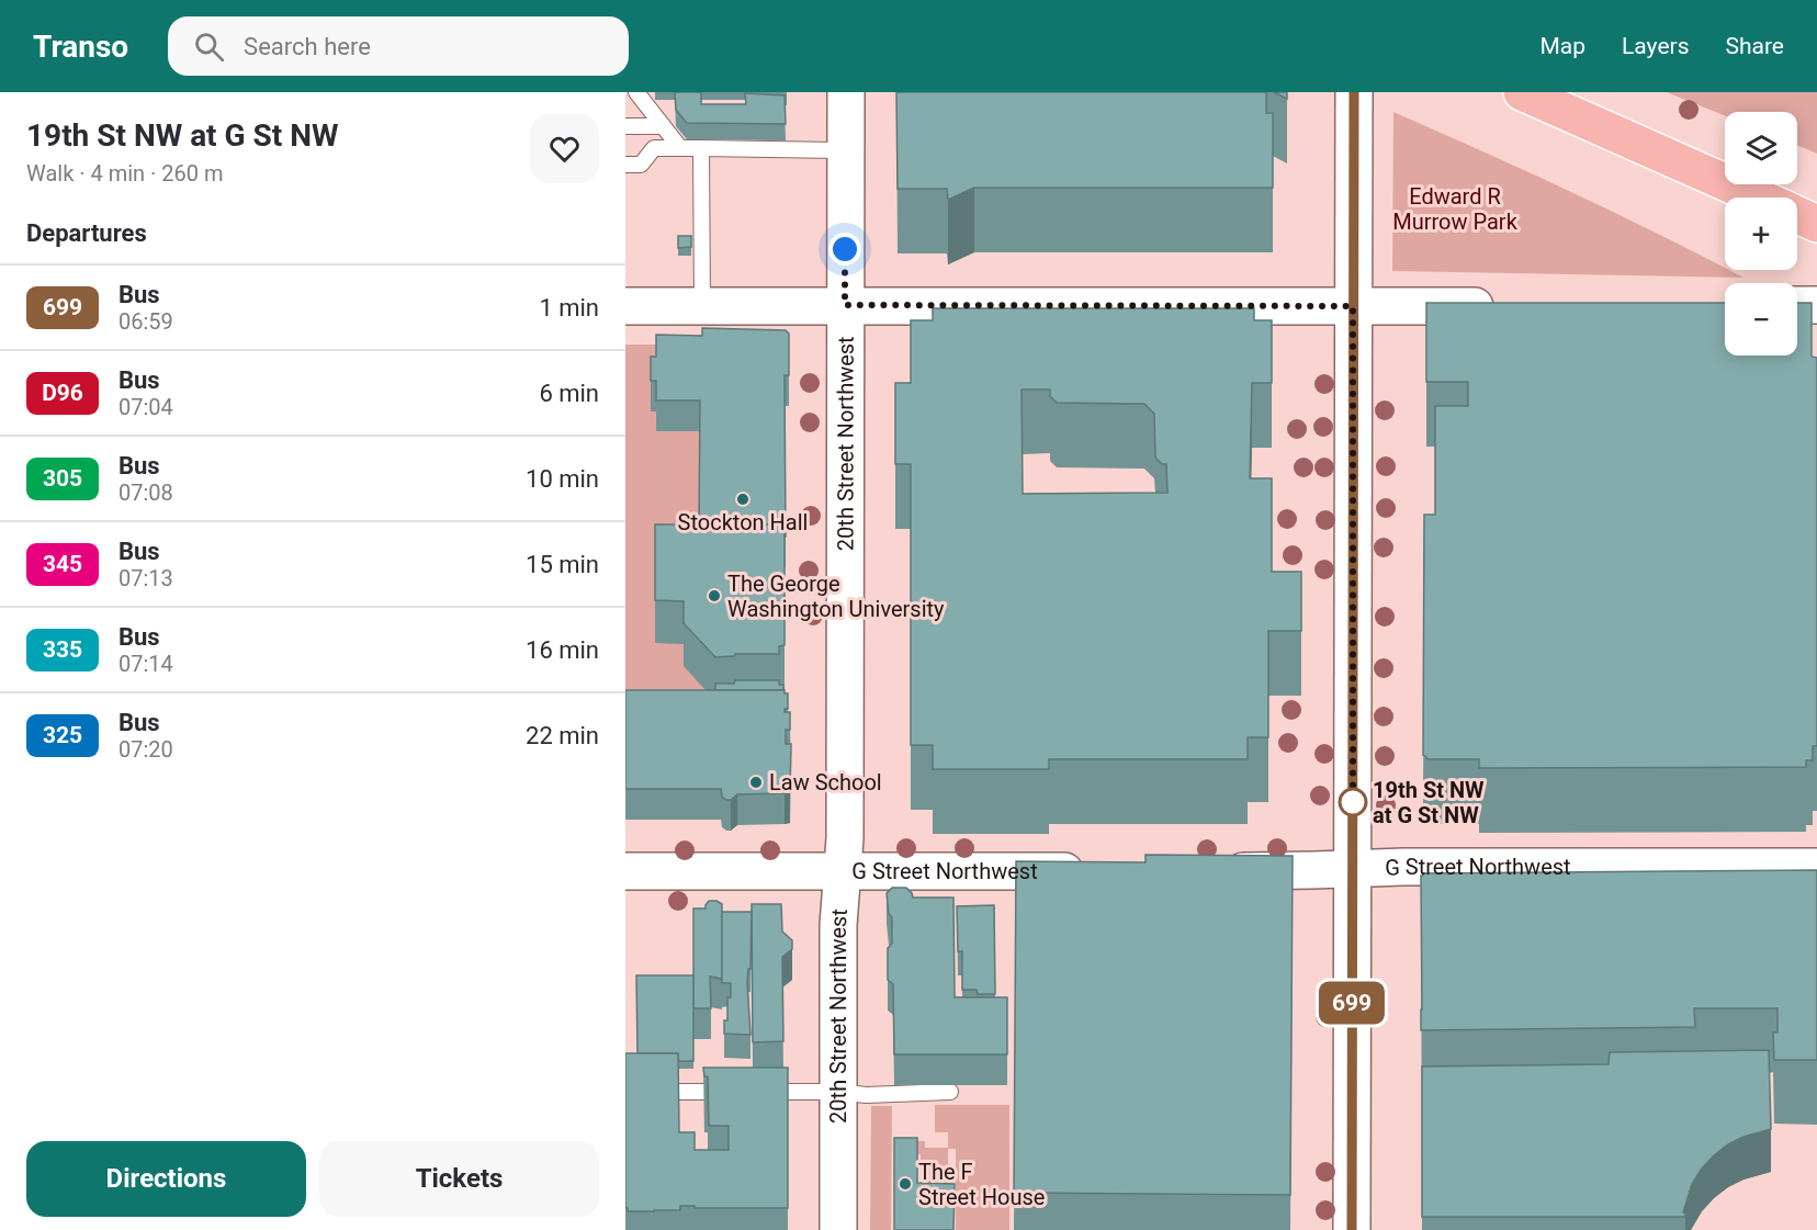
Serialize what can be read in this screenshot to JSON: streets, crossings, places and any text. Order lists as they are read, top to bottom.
{
  "streets": {
    "street": ["20th Street Northwest", "G Street Northwest"]
  },
  "crossings": [
    ["20th Street Northwest", "G Street Northwest"]
  ],
  "parks": ["Edward R Murrow Park"],
  "places": [
    "Stockton Hall",
    "The George Washington University",
    "Law School",
    "19th St NW at G St NW",
    "The F Street House"
  ],
  "lines": ["bus line 699"],
  "page": {
    "header": "Transo",
    "search": "Search here",
    "nav": ["Map", "Layers", "Share"],
    "heading": [
      ["19th St NW at G St NW", "Walk · 4 min · 260 m"],
      "Departures"
    ],
    "on_map": "699",
    "map_buttons": ["+", "−"],
    "list": [
      {
        "mark": "699",
        "name": "Bus",
        "note": "06:59",
        "value": "1 min"
      },
      {
        "mark": "D96",
        "name": "Bus",
        "note": "07:04",
        "value": "6 min"
      },
      {
        "mark": "305",
        "name": "Bus",
        "note": "07:08",
        "value": "10 min"
      },
      {
        "mark": "345",
        "name": "Bus",
        "note": "07:13",
        "value": "15 min"
      },
      {
        "mark": "335",
        "name": "Bus",
        "note": "07:14",
        "value": "16 min"
      },
      {
        "mark": "325",
        "name": "Bus",
        "note": "07:20",
        "value": "22 min"
      }
    ],
    "buttons": ["Directions", "Tickets"]
  }
}
